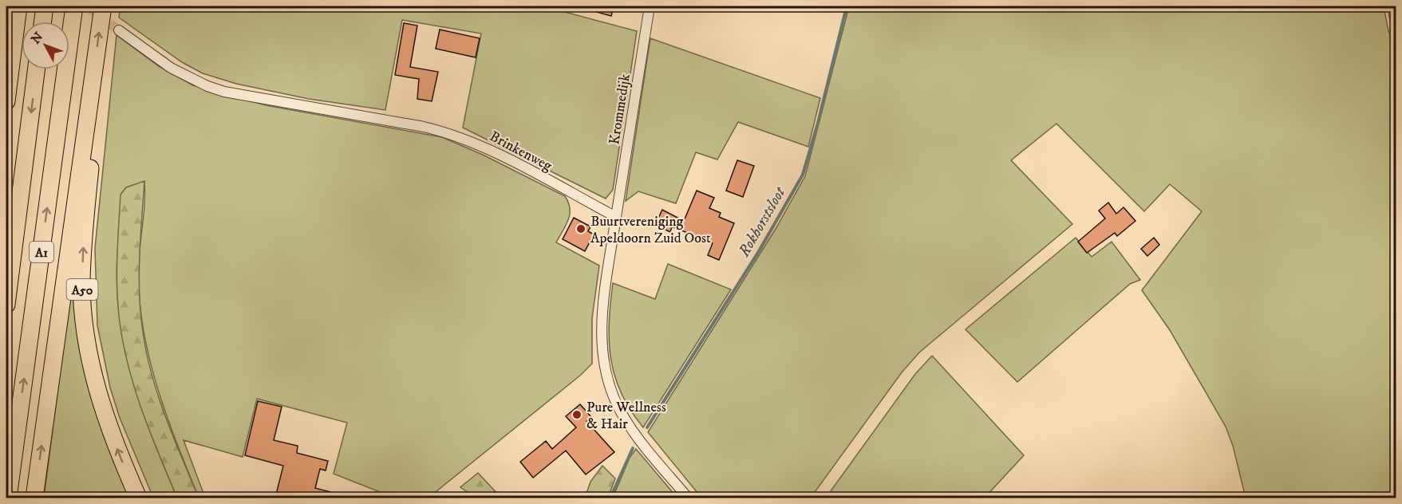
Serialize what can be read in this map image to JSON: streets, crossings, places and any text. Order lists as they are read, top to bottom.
{
  "streets": {
    "highway": ["A1", "A50"],
    "street": ["Krommedijk", "Brinkenweg"]
  },
  "crossings": [
    ["Krommedijk", "Brinkenweg"],
    ["A1", "A50"]
  ],
  "water": ["Rokhorstsloot"],
  "places": ["Buurtvereniging Apeldoorn Zuid Oost", "Pure Wellness & Hair"],
  "north": "top left"
}
